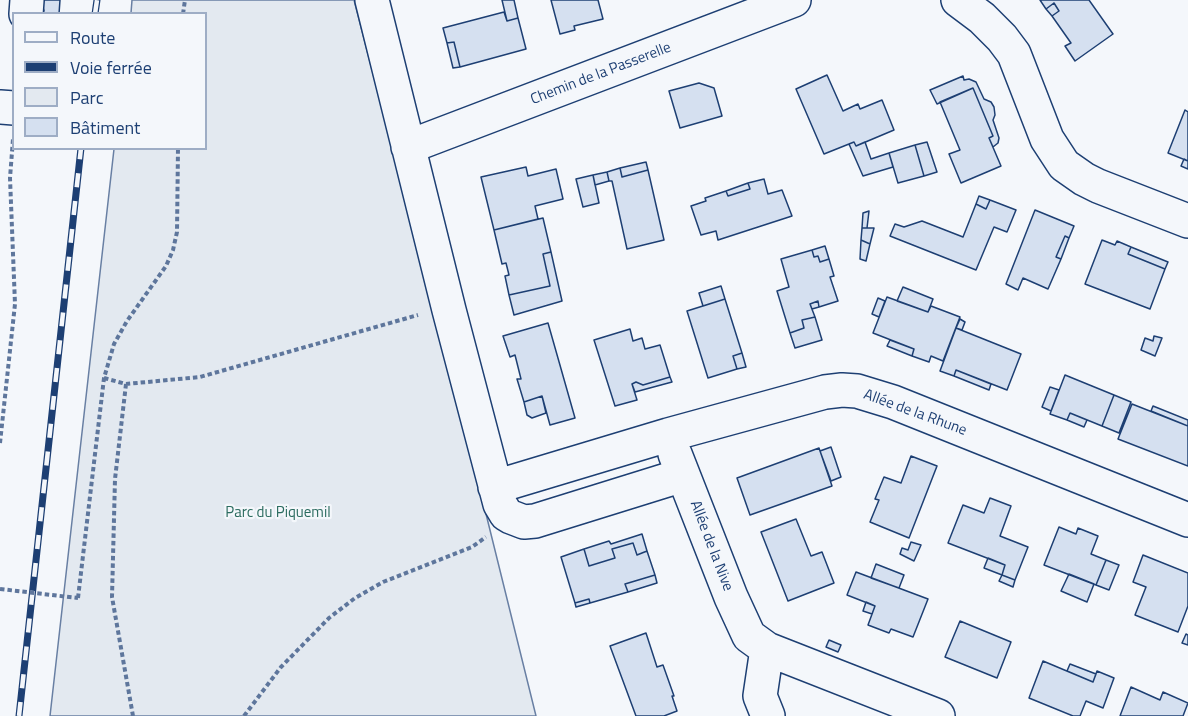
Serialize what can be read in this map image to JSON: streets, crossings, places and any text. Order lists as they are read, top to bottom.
{
  "streets": {
    "street": ["Chemin de la Passerelle", "Allée de la Rhune", "Allée de la Nive"]
  },
  "crossings": [
    ["Allée de la Rhune", "Allée de la Nive"]
  ],
  "parks": ["Parc du Piquemil"],
  "legend": [
    "Route",
    "Voie ferrée",
    "Parc",
    "Bâtiment"
  ]
}
